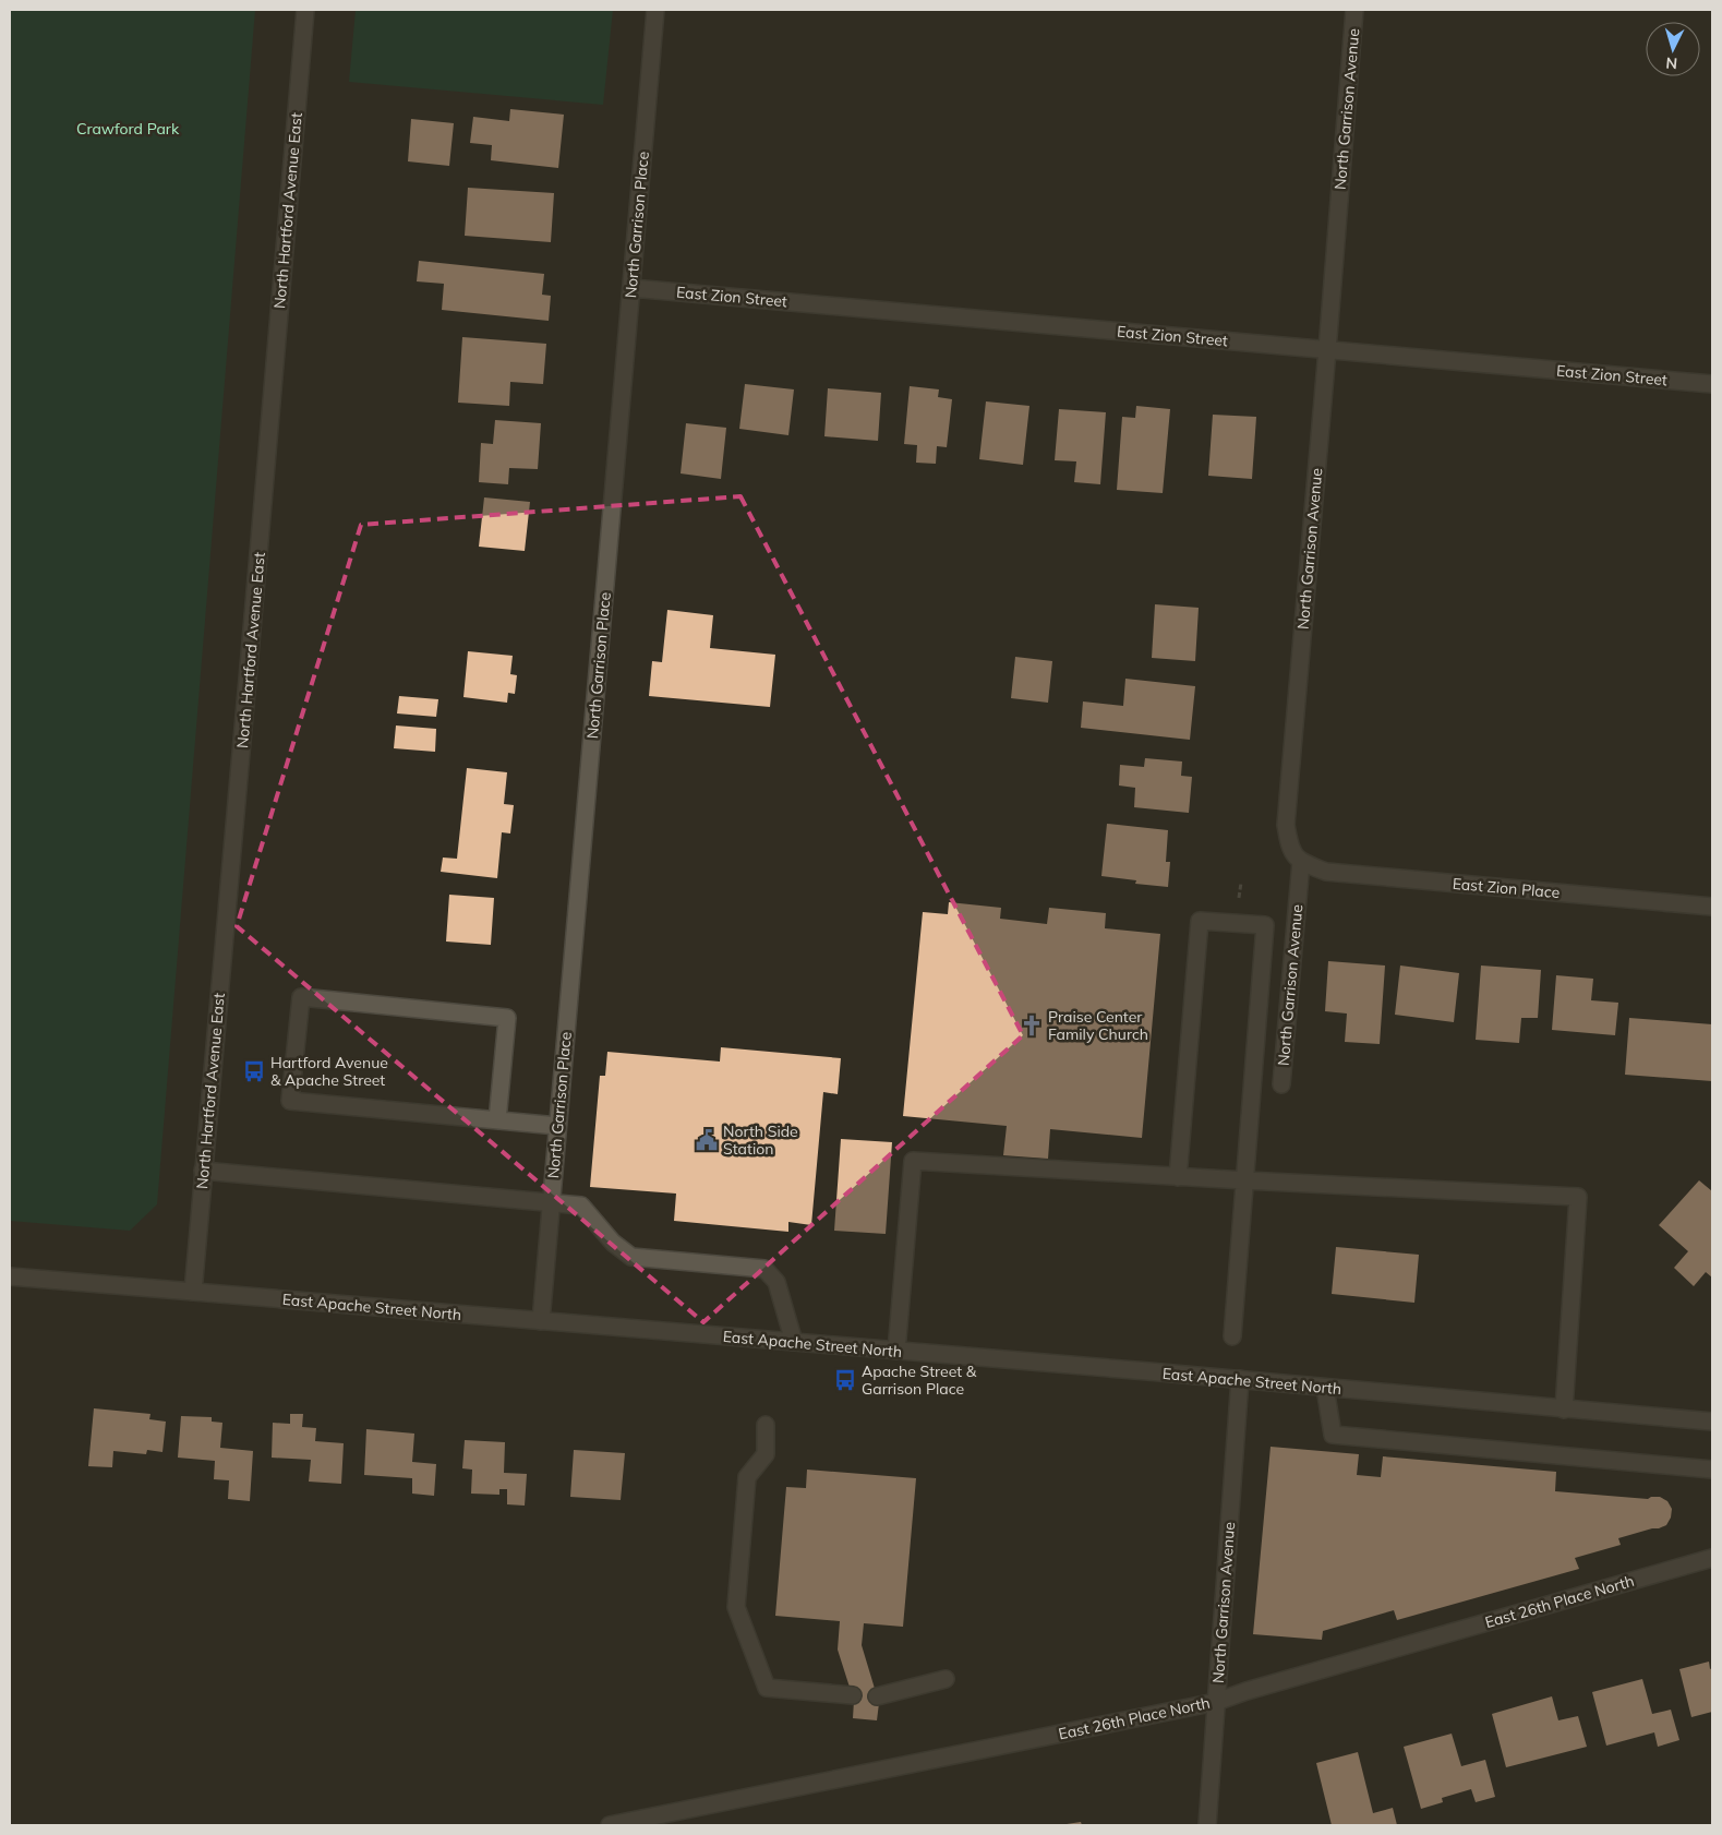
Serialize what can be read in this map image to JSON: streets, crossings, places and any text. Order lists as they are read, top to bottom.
{
  "streets": {
    "street": [
      "North Garrison Avenue",
      "North Hartford Avenue East",
      "North Garrison Place",
      "East Zion Street",
      "East Zion Place",
      "East Apache Street North",
      "East 26th Place North"
    ]
  },
  "crossings": [
    ["North Garrison Avenue", "East Zion Street"],
    ["North Garrison Avenue", "East Zion Place"],
    ["North Garrison Avenue", "East Apache Street North"],
    ["North Garrison Avenue", "East 26th Place North"],
    ["North Hartford Avenue East", "East Apache Street North"],
    ["North Garrison Place", "East Zion Street"],
    ["North Garrison Place", "East Apache Street North"]
  ],
  "parks": ["Crawford Park"],
  "places": {
    "church": ["Praise Center Family Church"],
    "bus stop": ["Hartford Avenue & Apache Street", "Apache Street & Garrison Place"],
    "public building": ["North Side Station"]
  },
  "north": "bottom"
}
